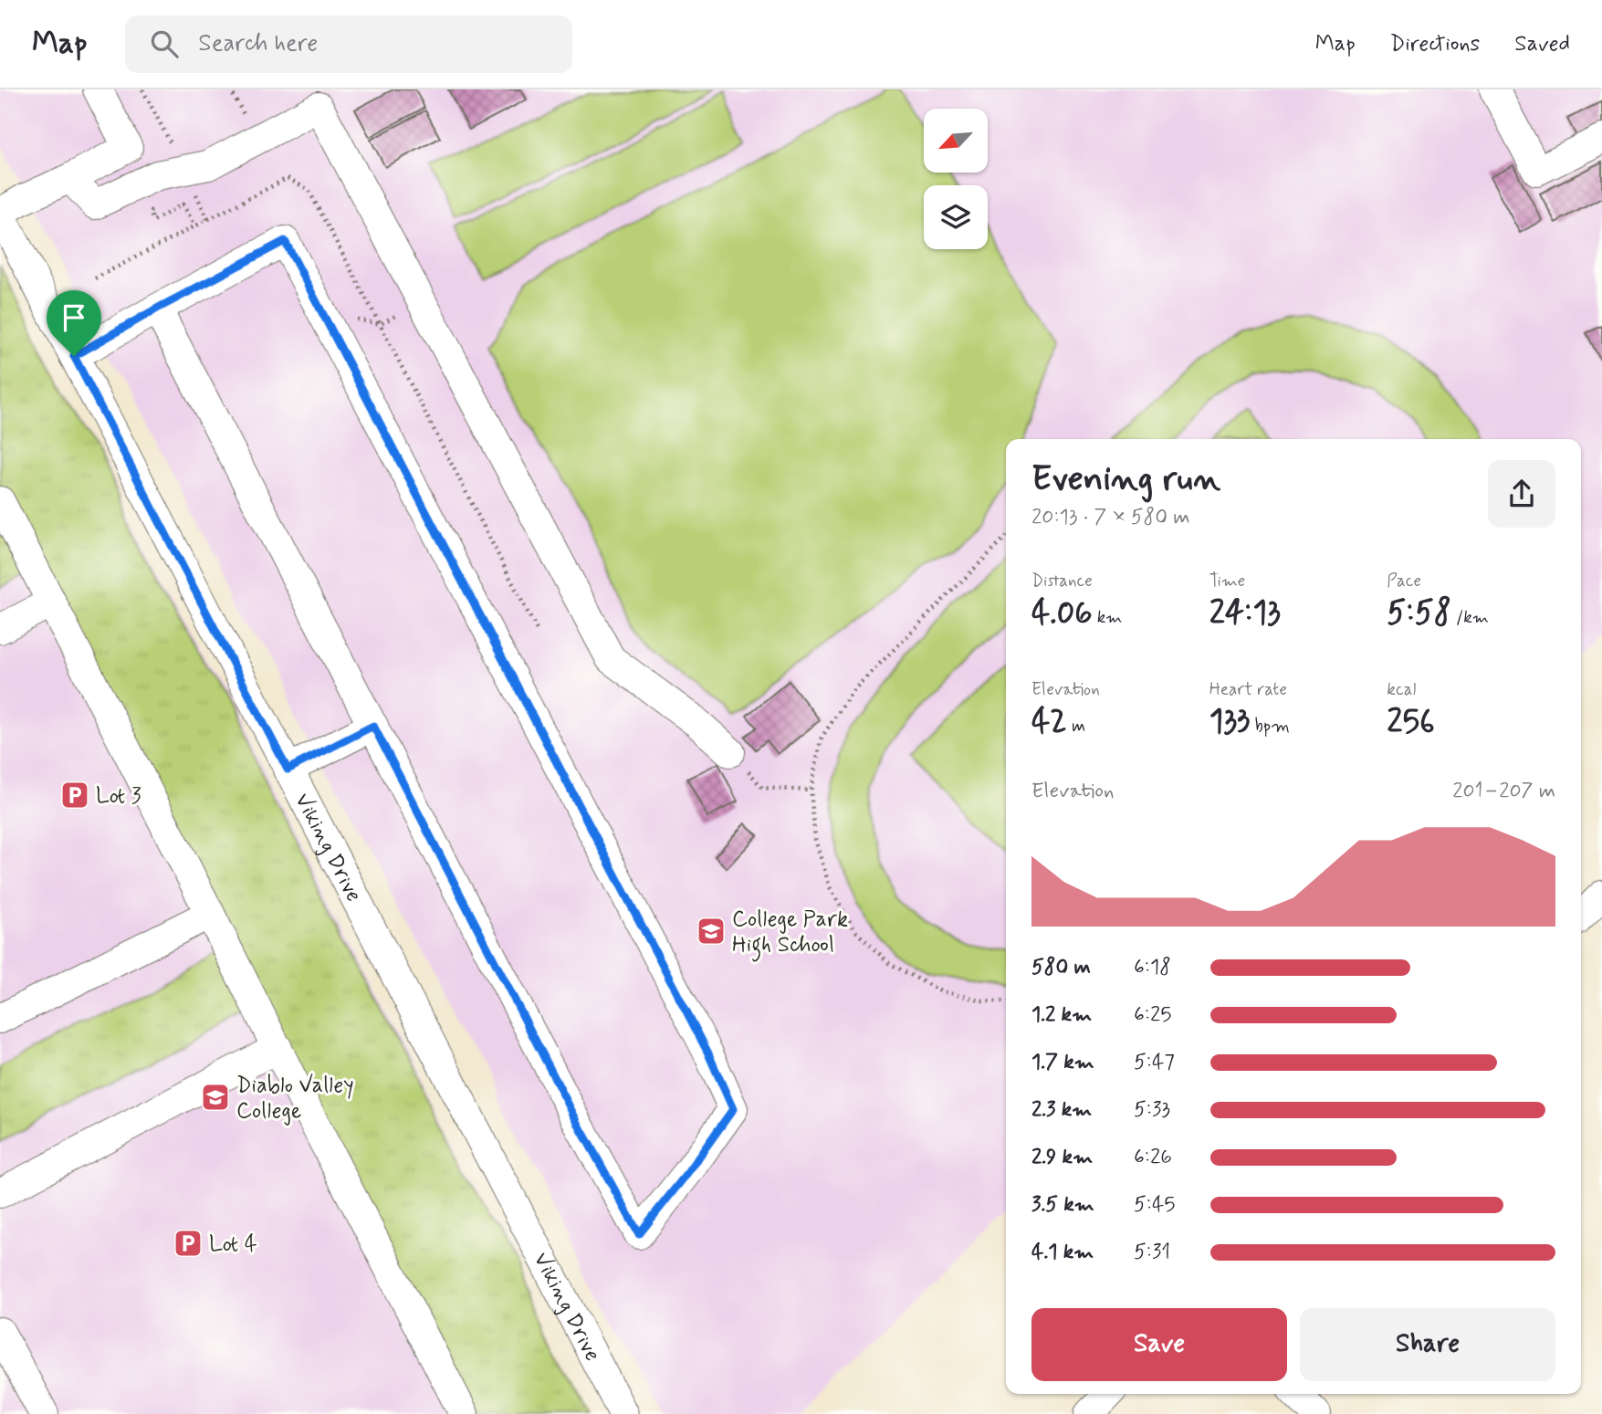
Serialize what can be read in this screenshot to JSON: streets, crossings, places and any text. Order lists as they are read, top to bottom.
{
  "streets": {
    "street": ["Viking Drive"]
  },
  "places": {
    "parking": ["Lot 3", "Lot 4"],
    "school or university": ["College Park High School", "Diablo Valley College"]
  },
  "north": "bottom left",
  "page": {
    "header": "Map",
    "search": "Search here",
    "nav": ["Map", "Directions", "Saved"],
    "heading": ["Evening run", "20:13 · 7 × 580 m"],
    "stats": [
      ["Distance", "4.06 km"],
      ["Time", "24:13"],
      ["Pace", "5:58 /km"],
      ["Elevation", "42 m"],
      ["Heart rate", "133 bpm"],
      ["kcal", "256"]
    ],
    "chart": ["Elevation", "201–207 m"],
    "list": [
      {
        "name": "580 m",
        "note": "6:18"
      },
      {
        "name": "1.2 km",
        "note": "6:25"
      },
      {
        "name": "1.7 km",
        "note": "5:47"
      },
      {
        "name": "2.3 km",
        "note": "5:33"
      },
      {
        "name": "2.9 km",
        "note": "6:26"
      },
      {
        "name": "3.5 km",
        "note": "5:45"
      },
      {
        "name": "4.1 km",
        "note": "5:31"
      }
    ],
    "buttons": ["Save", "Share"]
  }
}
